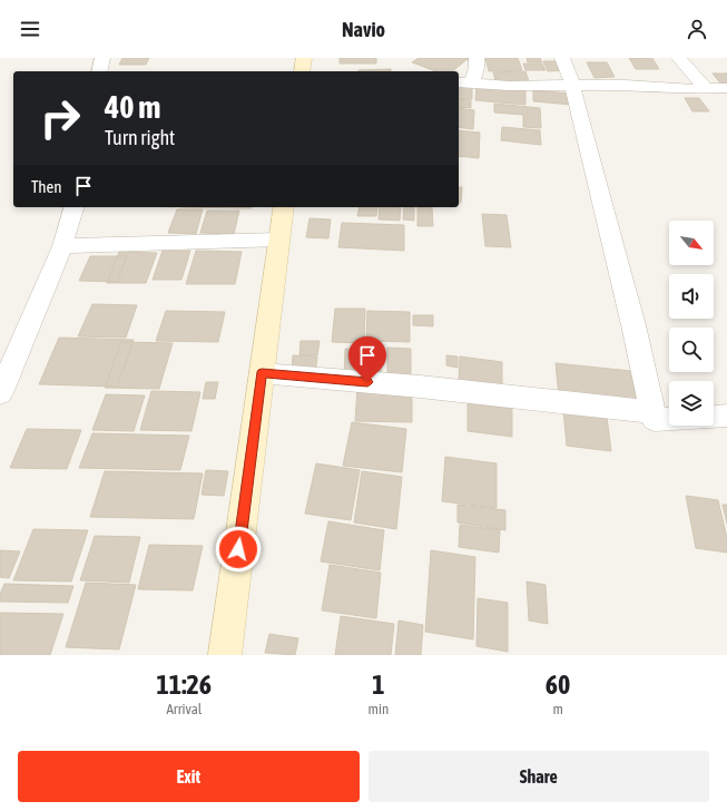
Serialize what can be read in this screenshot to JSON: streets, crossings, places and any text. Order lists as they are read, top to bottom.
{
  "north": "bottom right",
  "page": {
    "header": "Navio",
    "turn": ["40 m", "Turn right"],
    "then": "Then",
    "eta": [
      "11:26",
      "Arrival",
      "1",
      "min",
      "60",
      "m"
    ],
    "buttons": ["Exit", "Share"]
  }
}
